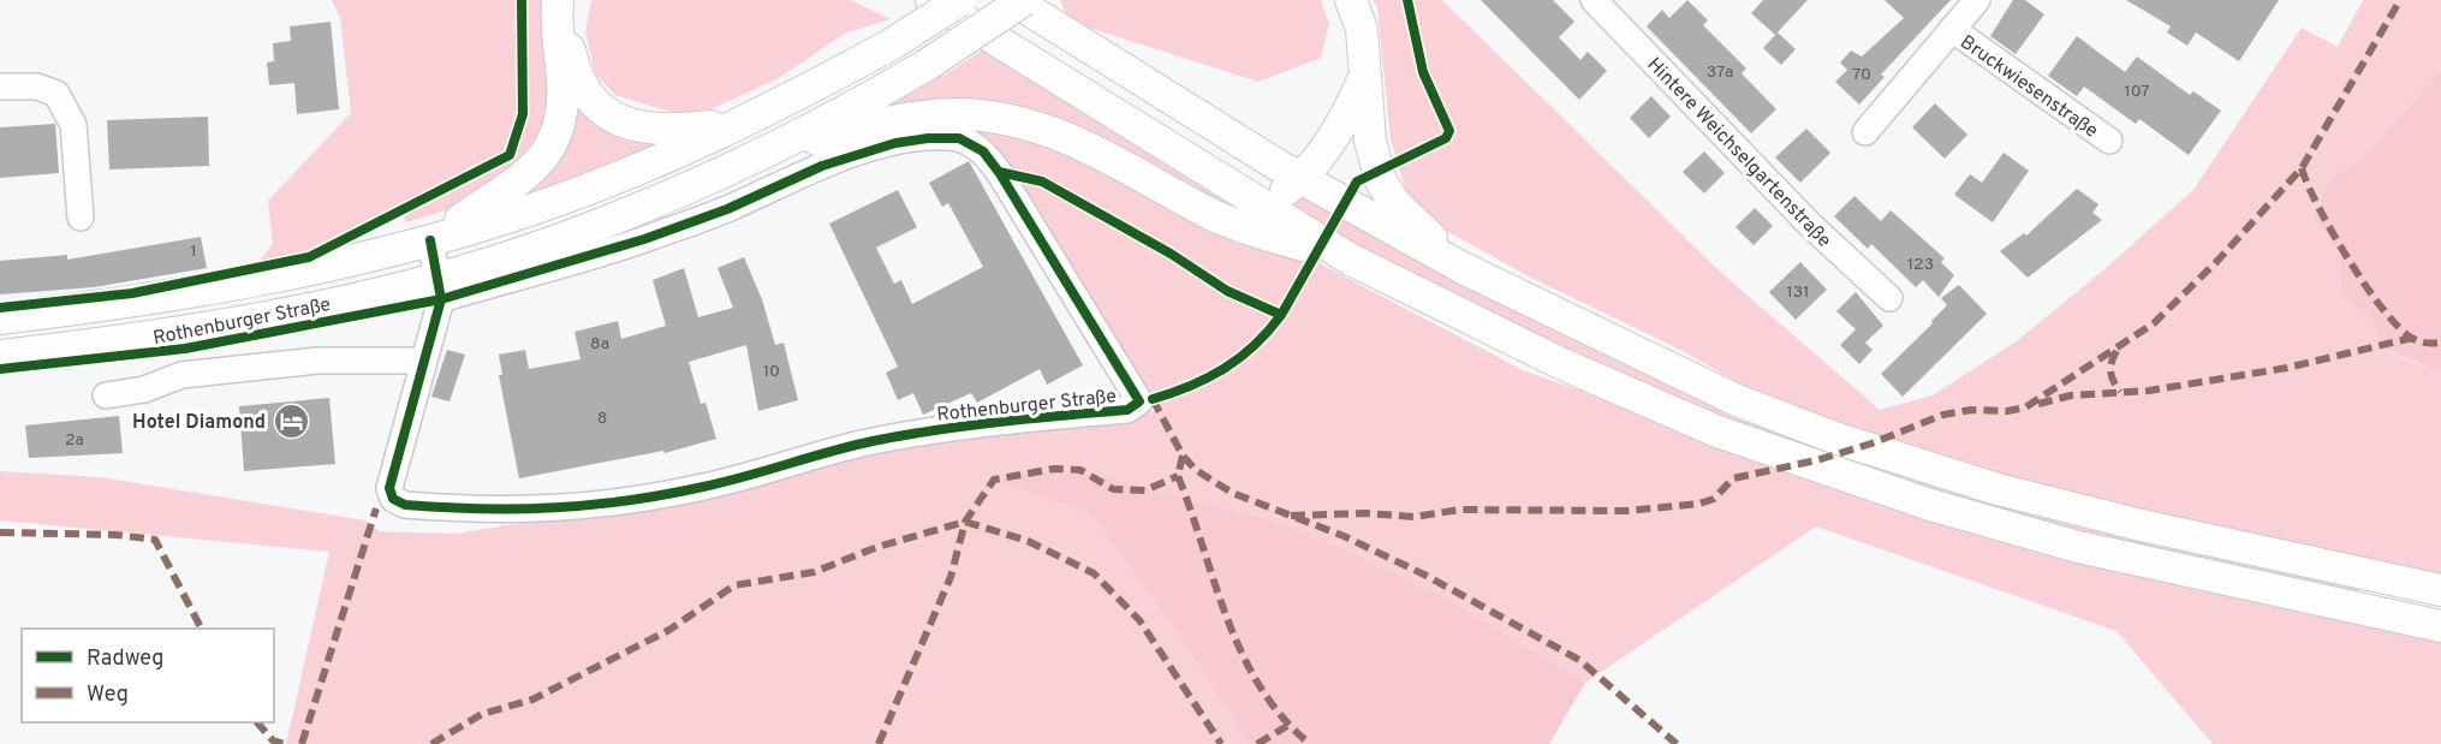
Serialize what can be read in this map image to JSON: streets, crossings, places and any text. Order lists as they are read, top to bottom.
{
  "streets": {
    "main road": ["Rothenburger Straße"],
    "street": ["Bruckwiesenstraße", "Hintere Weichselgartenstraße"]
  },
  "places": {
    "hotel": ["Hotel Diamond"]
  },
  "house_numbers": [
    "37a",
    "70",
    "107",
    "1",
    "123",
    "131",
    "8a",
    "10",
    "8",
    "2a"
  ],
  "legend": ["Radweg", "Weg"]
}
